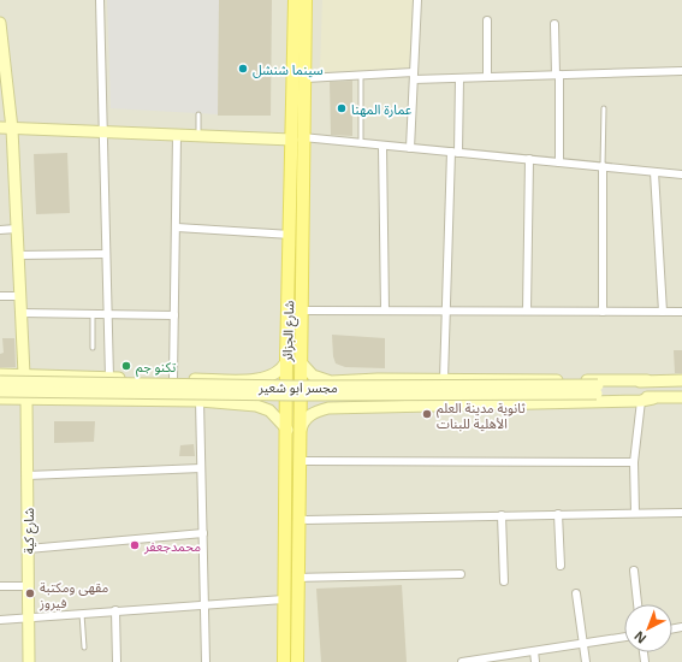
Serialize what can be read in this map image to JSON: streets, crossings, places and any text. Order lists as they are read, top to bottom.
{
  "streets": {
    "main road": ["شارع الجزائر", "مجسر ابو شعير", "شارع كية"]
  },
  "places": [
    "سينما شنشل",
    "عمارة المهنا",
    "تكنو جم",
    "ثانوية مدينة العلم الأهلية للبنات",
    "محمدجعفر",
    "مقهى ومكتبة فيروز"
  ],
  "north": "bottom left"
}
